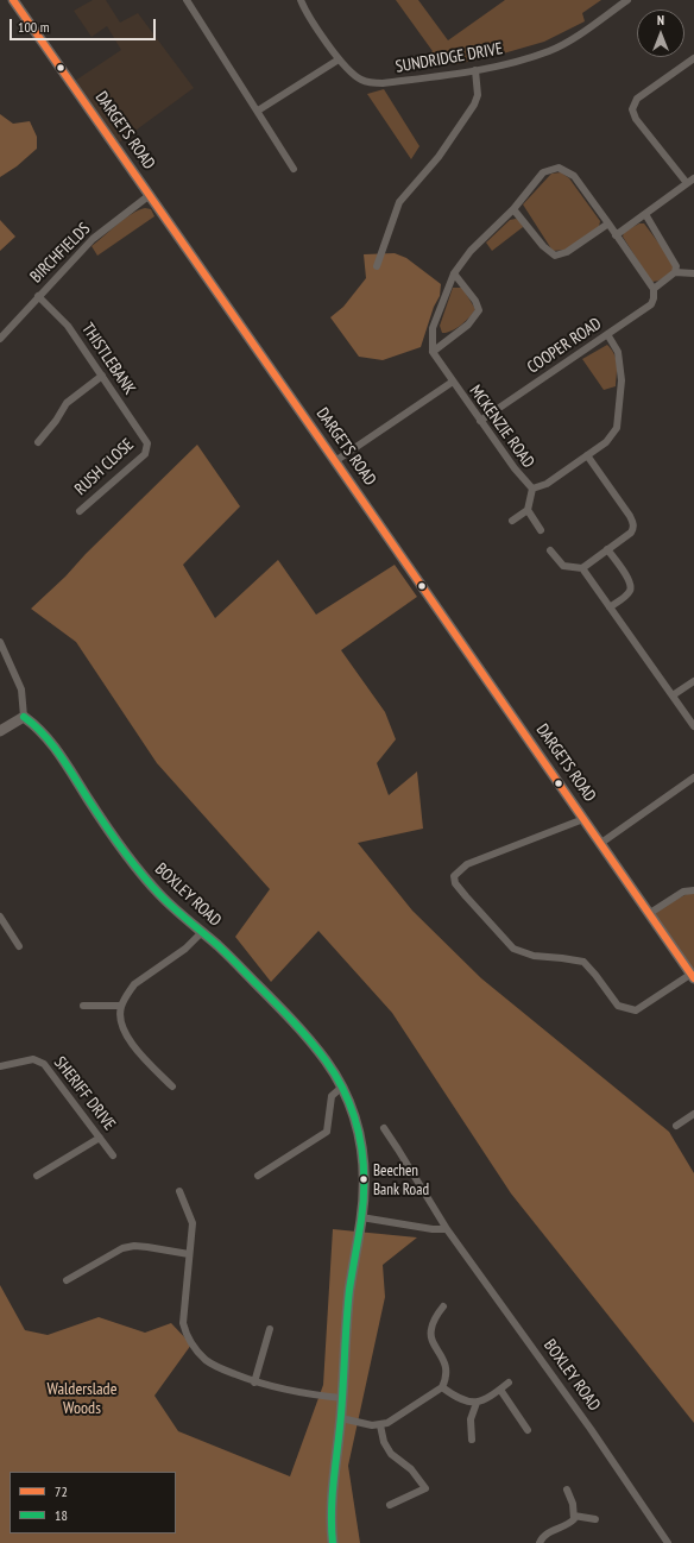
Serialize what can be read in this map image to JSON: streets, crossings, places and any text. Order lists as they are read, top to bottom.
{
  "streets": {
    "street": [
      "SUNDRIDGE DRIVE",
      "DARGETS ROAD",
      "BIRCHFIELDS",
      "COOPER ROAD",
      "THISTLEBANK",
      "MCKENZIE ROAD",
      "RUSH CLOSE",
      "BOXLEY ROAD",
      "SHERIFF DRIVE"
    ]
  },
  "crossings": [
    ["DARGETS ROAD", "BIRCHFIELDS"],
    ["BIRCHFIELDS", "THISTLEBANK"],
    ["COOPER ROAD", "MCKENZIE ROAD"],
    ["THISTLEBANK", "RUSH CLOSE"]
  ],
  "parks": ["Walderslade Woods"],
  "places": ["Beechen Bank Road"],
  "lines": ["transit line 72", "transit line 18"],
  "legend": ["72", "18"],
  "scale_bar": "100 m",
  "north": "top"
}
